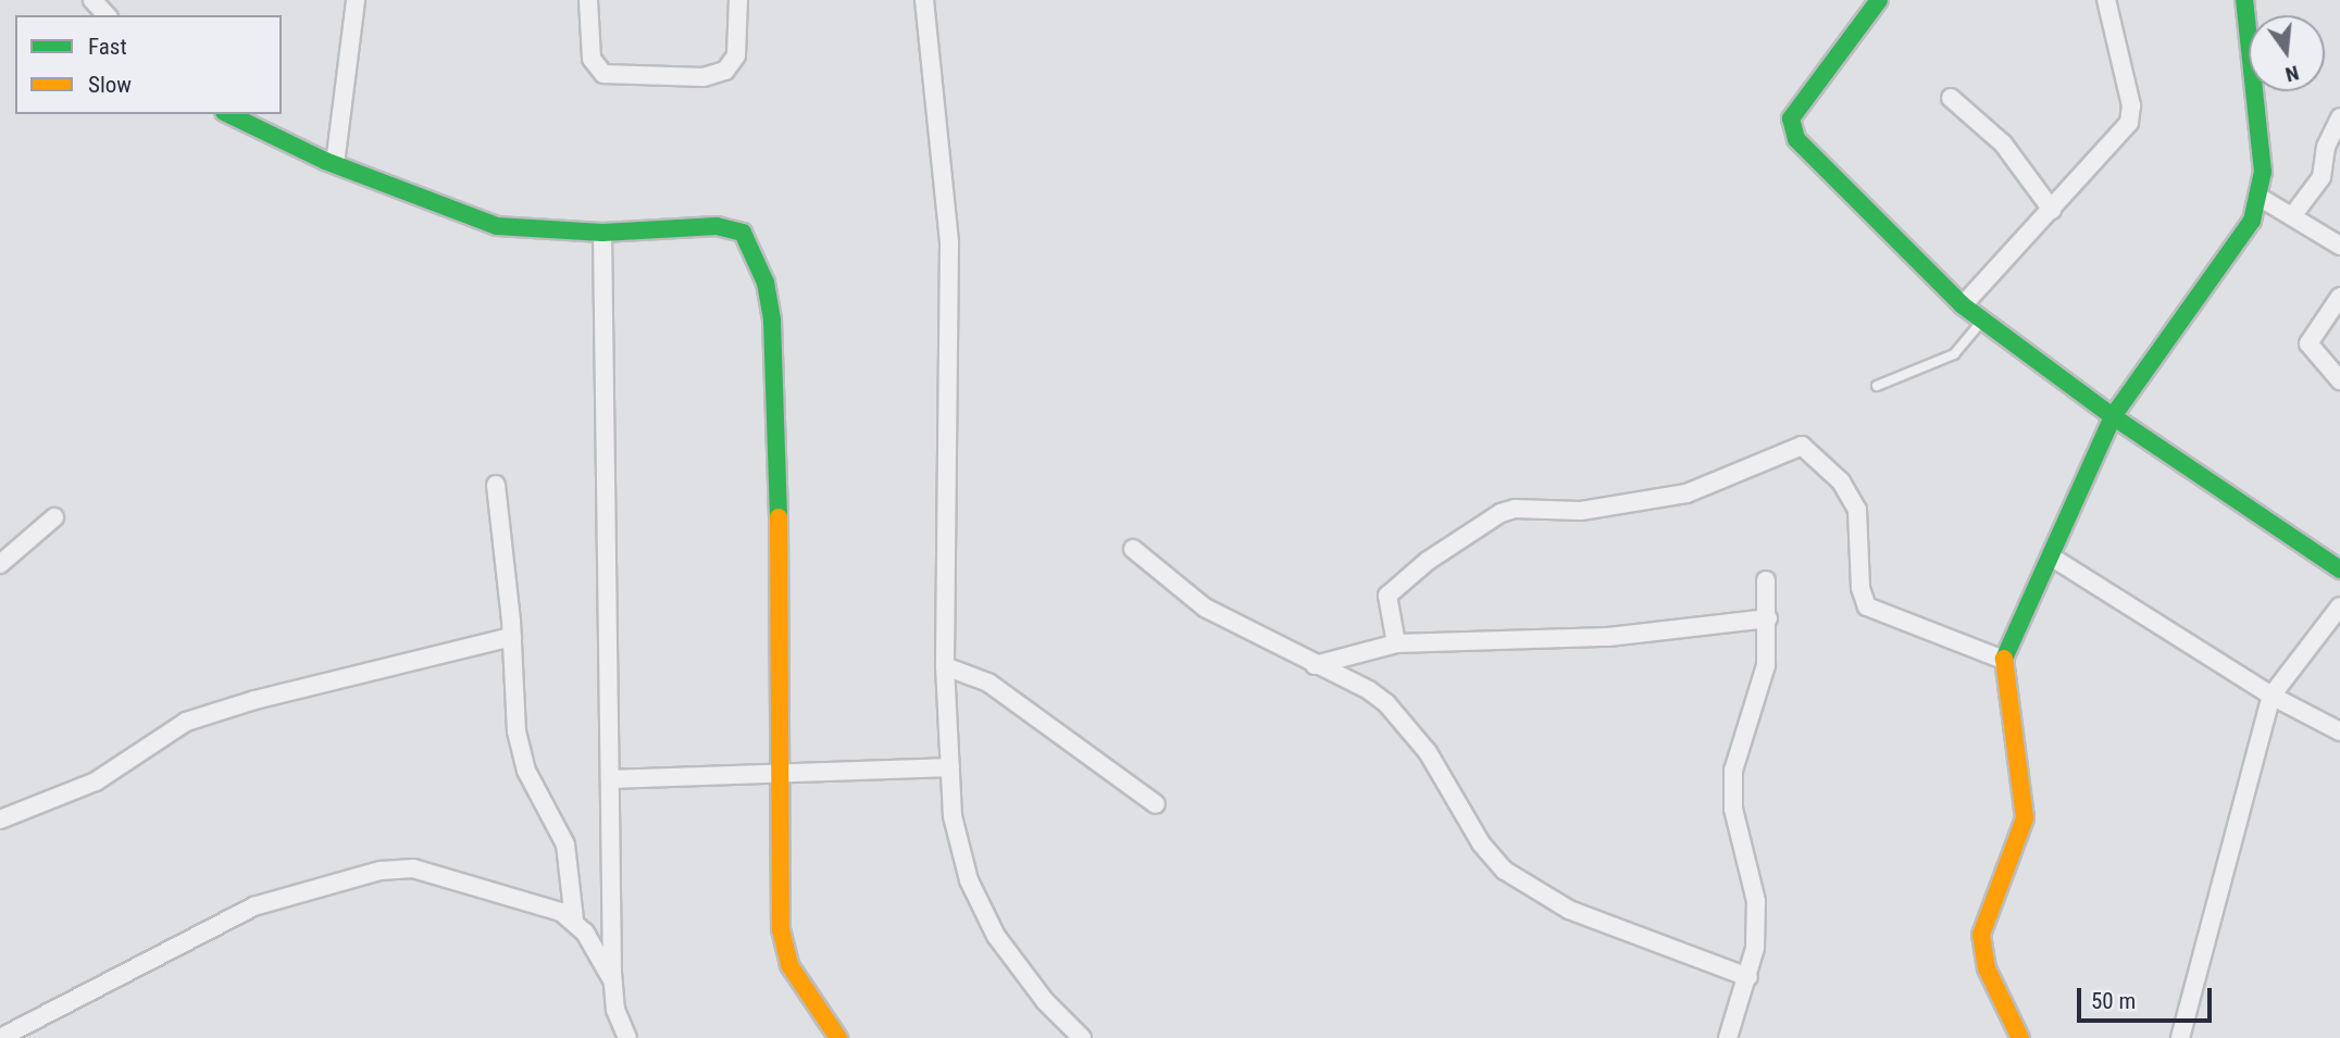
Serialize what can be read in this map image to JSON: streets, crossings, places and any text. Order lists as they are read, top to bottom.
{
  "legend": ["Fast", "Slow"],
  "scale_bar": "50 m",
  "north": "bottom"
}
